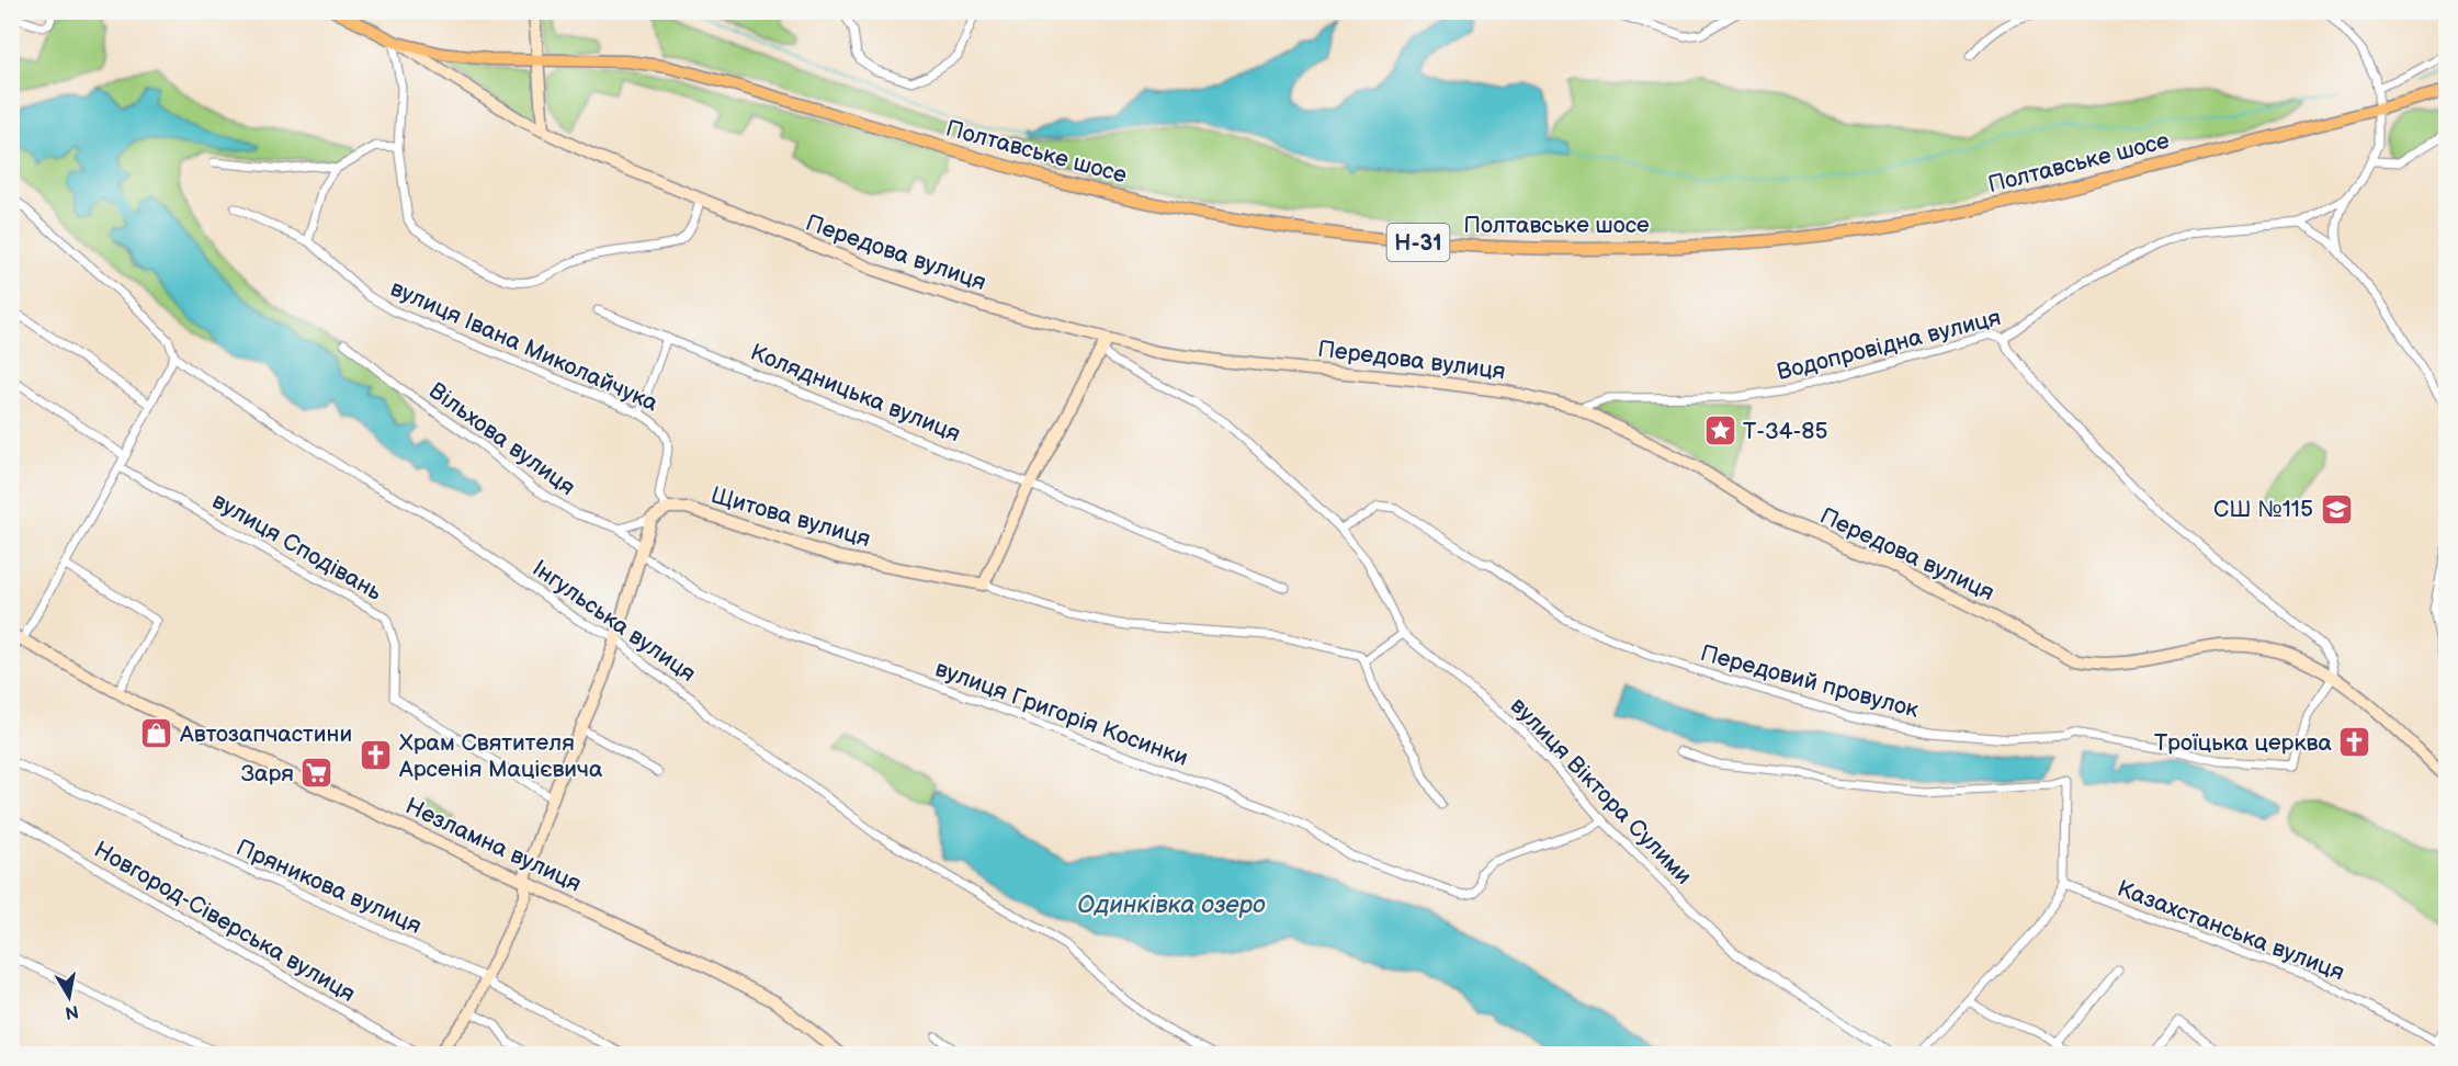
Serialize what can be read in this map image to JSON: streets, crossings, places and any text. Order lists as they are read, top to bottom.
{
  "streets": {
    "main road": ["Полтавське шосе", "Н-31", "Передова вулиця"],
    "street": [
      "Водопровідна вулиця",
      "вулиця Івана Миколайчука",
      "Колядницька вулиця",
      "Вільхова вулиця",
      "Щитова вулиця",
      "вулиця Сподівань",
      "Інгульська вулиця",
      "Передовий провулок",
      "вулиця Григорія Косинки",
      "вулиця Віктора Сулими",
      "Незламна вулиця",
      "Пряникова вулиця",
      "Новгород-Сіверська вулиця",
      "Казахстанська вулиця"
    ]
  },
  "crossings": [
    ["Полтавське шосе", "Передова вулиця"],
    ["Полтавське шосе", "Водопровідна вулиця"],
    ["Передова вулиця", "Водопровідна вулиця"],
    ["Передова вулиця", "Передовий провулок"],
    ["Передова вулиця", "вулиця Віктора Сулими"],
    ["вулиця Івана Миколайчука", "Щитова вулиця"],
    ["Вільхова вулиця", "вулиця Григорія Косинки"],
    ["Передовий провулок", "вулиця Віктора Сулими"],
    ["вулиця Григорія Косинки", "вулиця Віктора Сулими"]
  ],
  "water": ["Одинківка озеро"],
  "places": {
    "place": ["Т-34-85"],
    "school or university": ["СШ №115"],
    "shop": ["Автозапчастини"],
    "church": ["Троїцька церква", "Храм Святителя Арсенія Мацієвича"],
    "supermarket": ["Заря"]
  },
  "north": "bottom"
}
